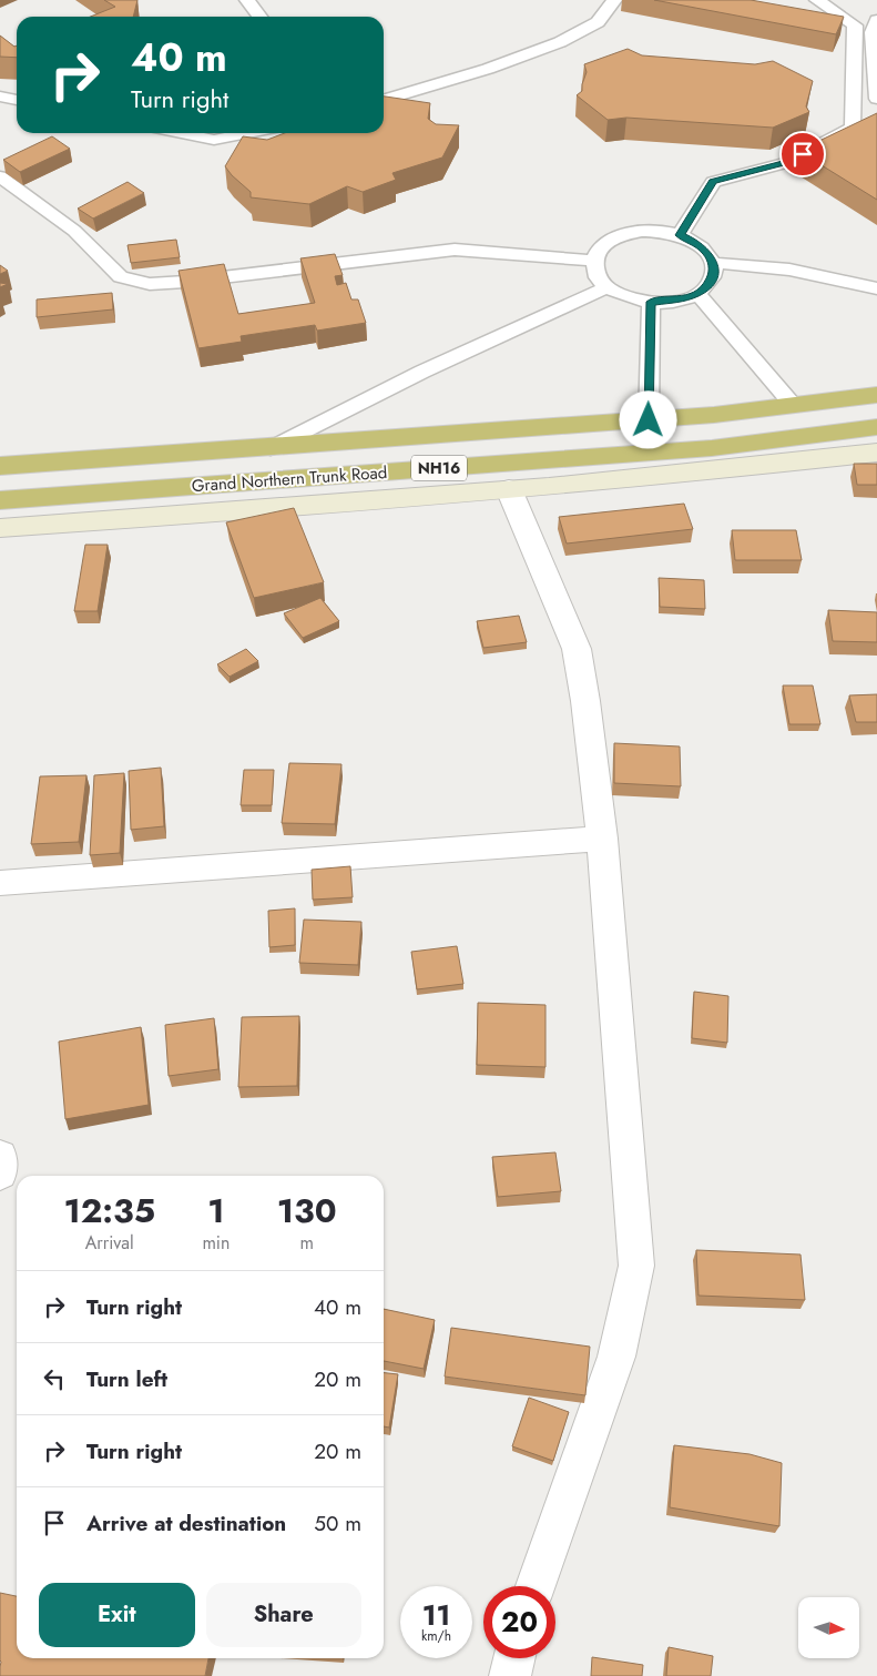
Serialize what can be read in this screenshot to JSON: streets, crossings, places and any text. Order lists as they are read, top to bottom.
{
  "streets": {
    "highway": ["NH16", "Grand Northern Trunk Road"]
  },
  "north": "right",
  "page": {
    "turn": ["40 m", "Turn right"],
    "eta": [
      "12:35",
      "Arrival",
      "1",
      "min",
      "130",
      "m"
    ],
    "list": [
      {
        "name": "Turn right",
        "value": "40 m"
      },
      {
        "name": "Turn left",
        "value": "20 m"
      },
      {
        "name": "Turn right",
        "value": "20 m"
      },
      {
        "name": "Arrive at destination",
        "value": "50 m"
      }
    ],
    "buttons": ["Exit", "Share"],
    "speed": "11 km/h",
    "limit": "20"
  }
}
